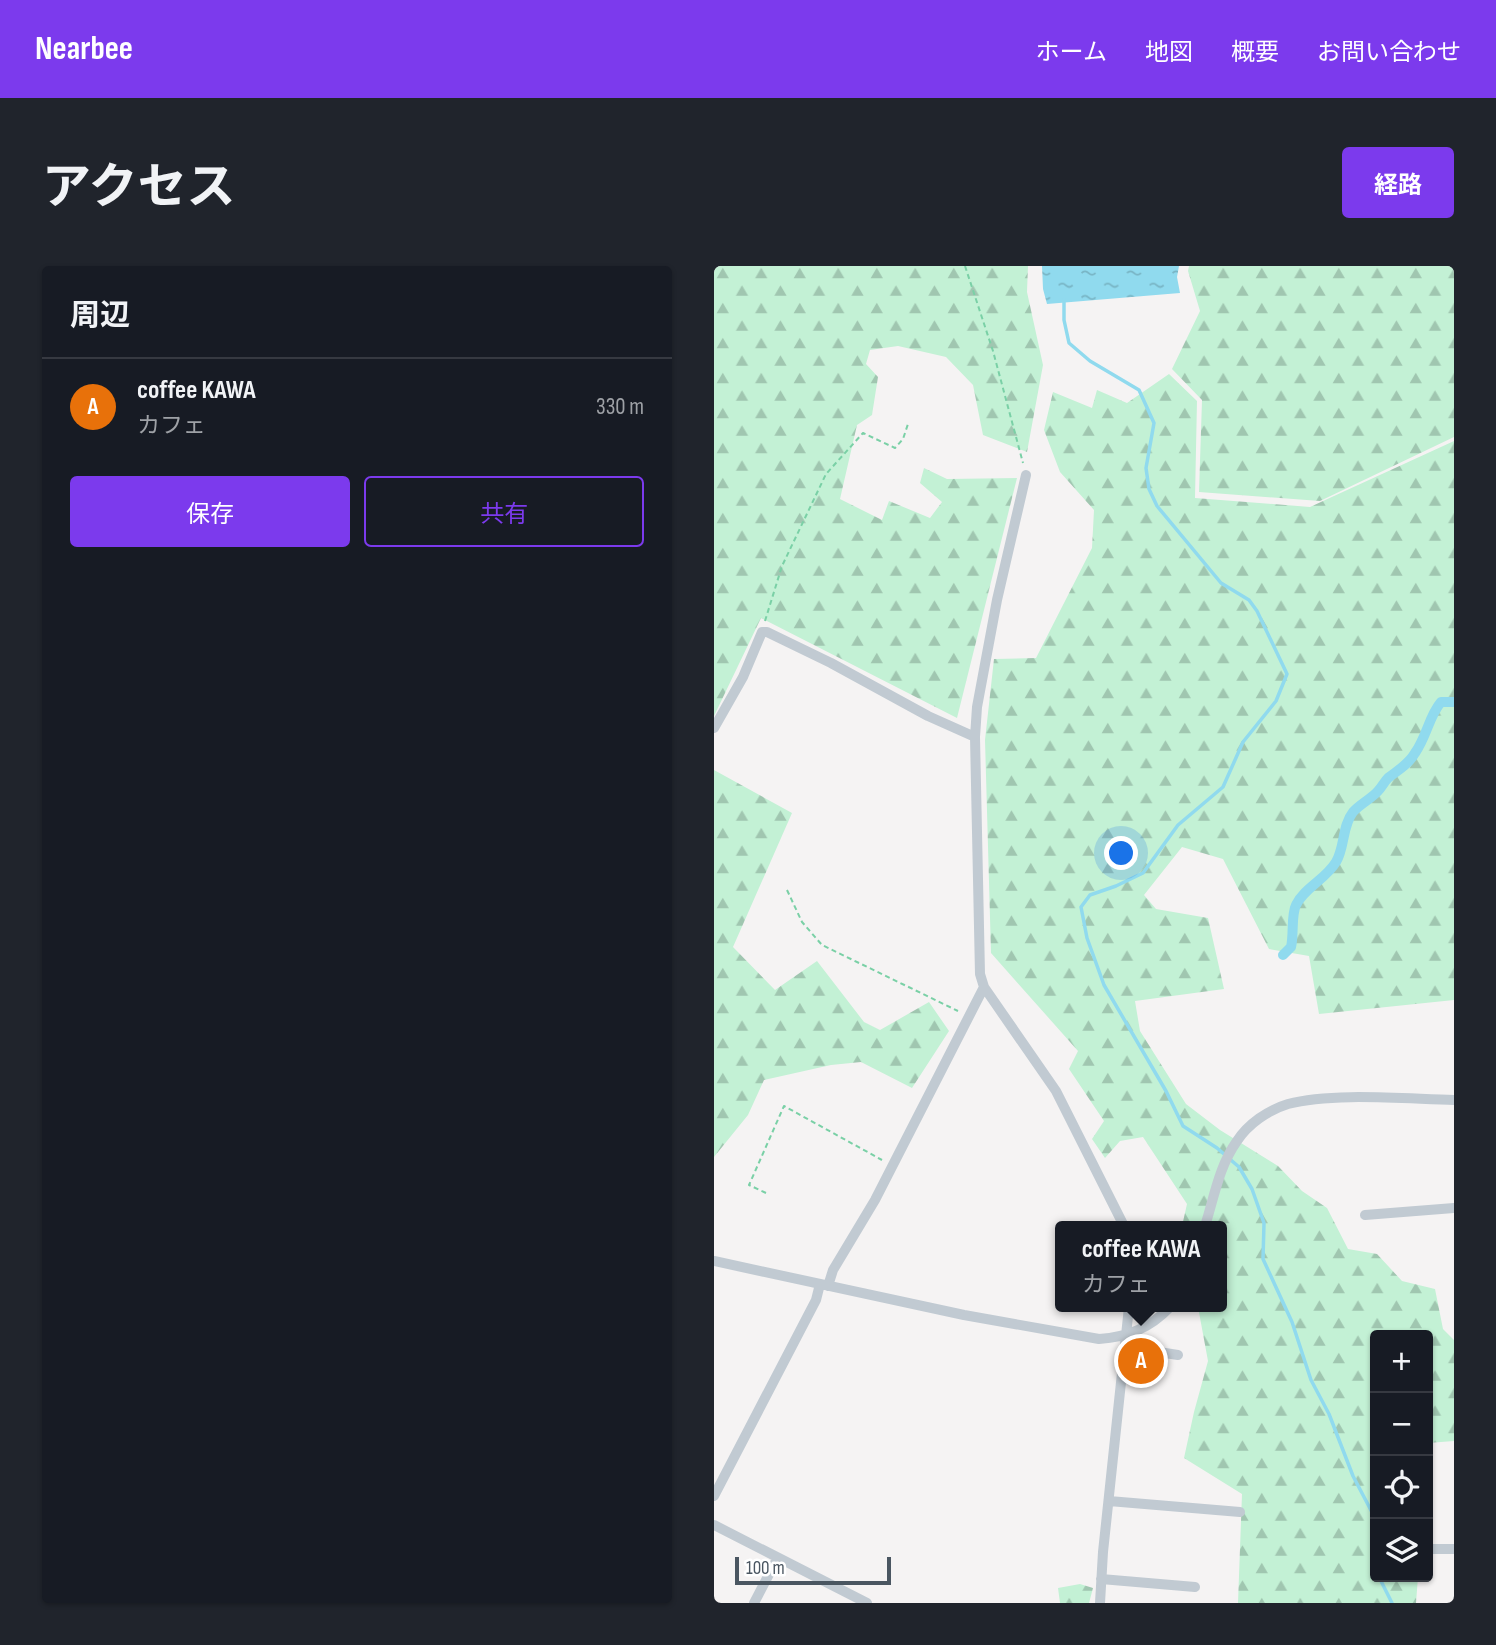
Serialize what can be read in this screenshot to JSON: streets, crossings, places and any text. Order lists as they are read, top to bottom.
{
  "scale_bar": "100 m",
  "page": {
    "header": "Nearbee",
    "nav": [
      "ホーム",
      "地図",
      "概要",
      "お問い合わせ"
    ],
    "title": "アクセス",
    "buttons": [
      "経路",
      ["保存", "共有"]
    ],
    "heading": "周辺",
    "list": [
      {
        "mark": "A",
        "name": "coffee KAWA",
        "note": "カフェ",
        "value": "330 m"
      }
    ],
    "popup": ["coffee KAWA", "カフェ"],
    "map_buttons": ["+", "−"],
    "pins": "A",
    "scale": "100 m"
  }
}
